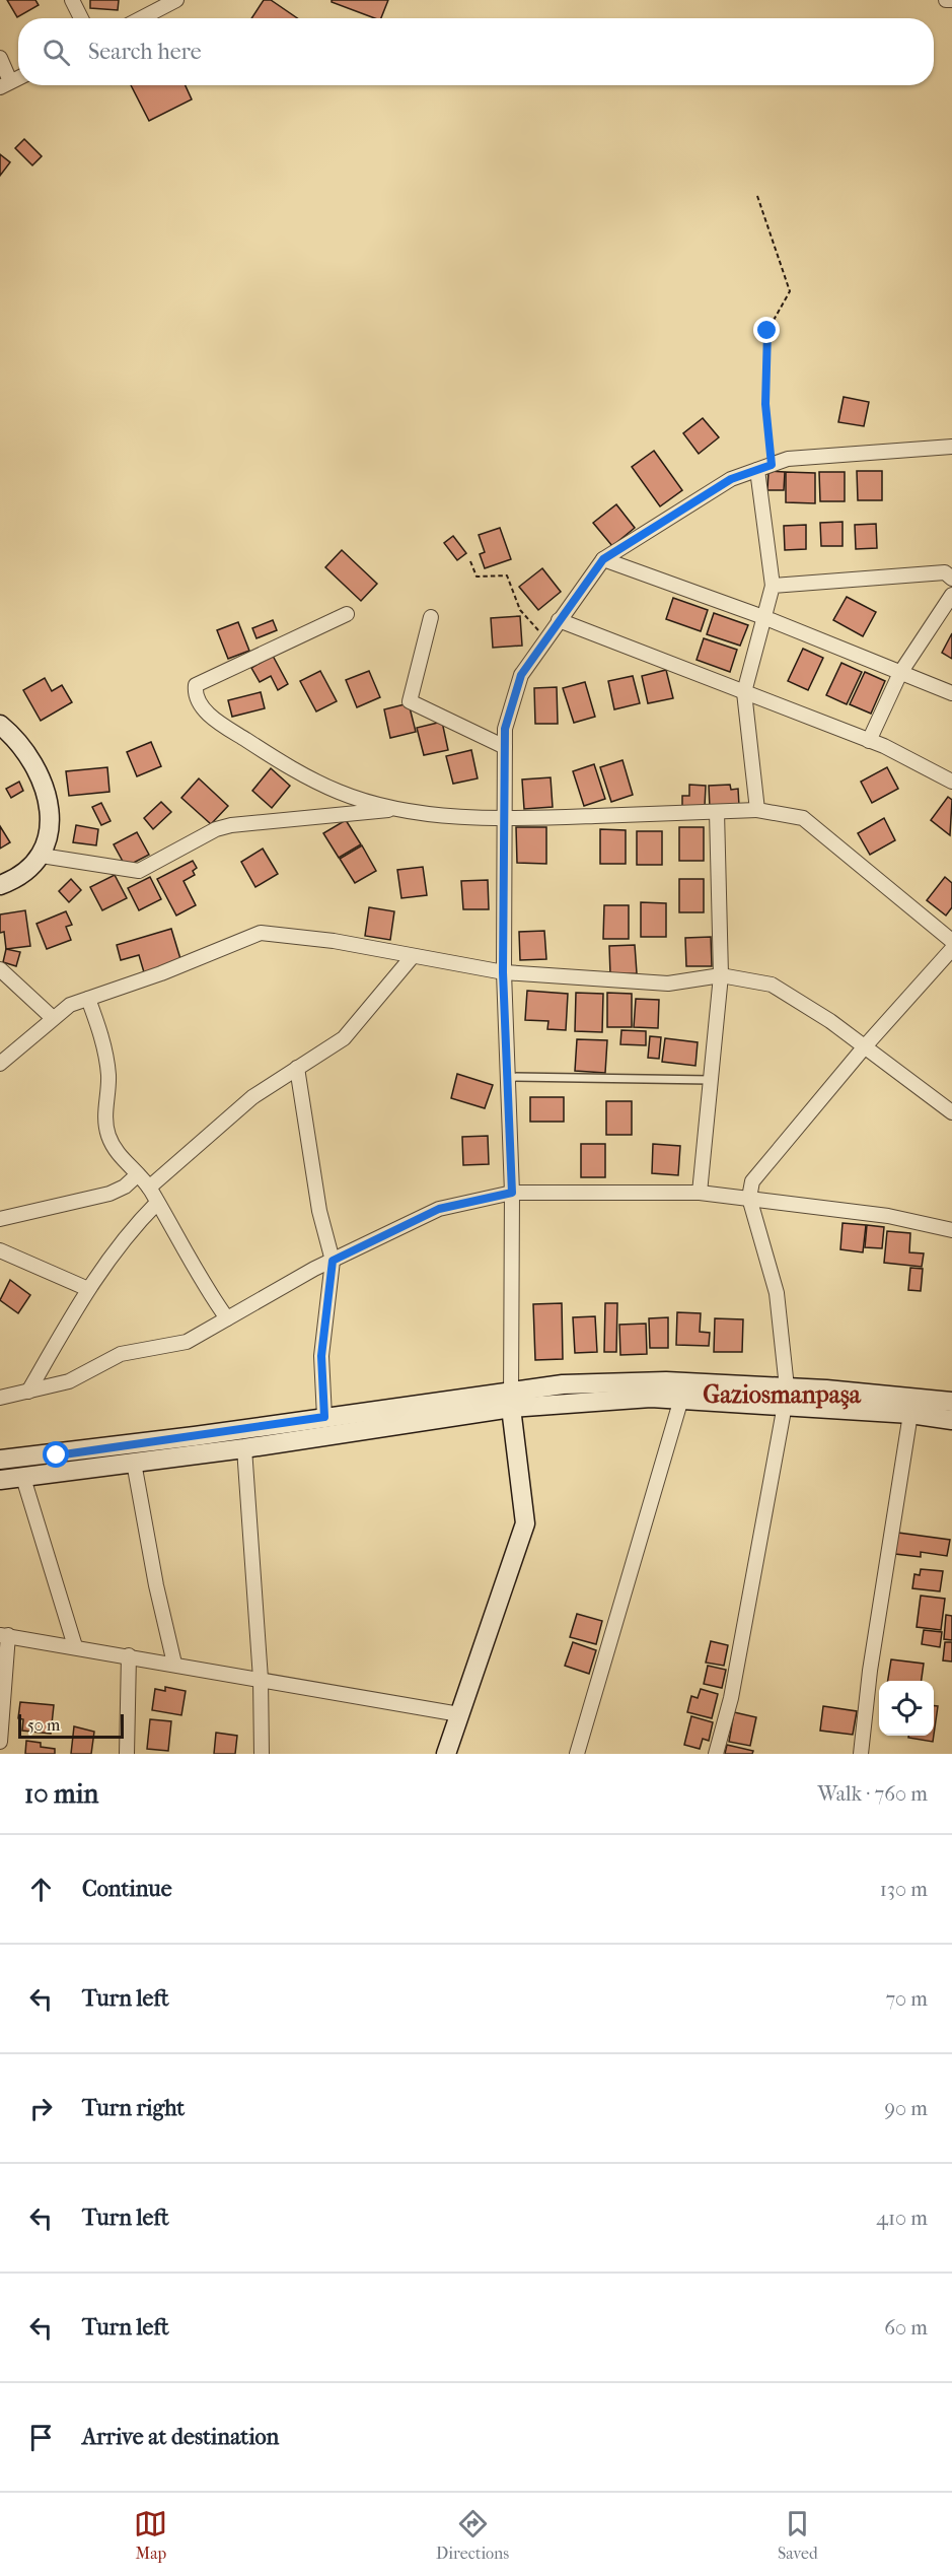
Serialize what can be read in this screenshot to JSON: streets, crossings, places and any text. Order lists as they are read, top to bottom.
{
  "districts": ["Gaziosmanpaşa"],
  "scale_bar": "50 m",
  "page": {
    "search": "Search here",
    "scale": "50 m",
    "heading": ["10 min", "Walk · 760 m"],
    "list": [
      ["Continue", "130 m"],
      ["Turn left", "70 m"],
      ["Turn right", "90 m"],
      ["Turn left", "410 m"],
      ["Turn left", "60 m"],
      "Arrive at destination"
    ],
    "nav": ["Map", "Directions", "Saved"]
  }
}
